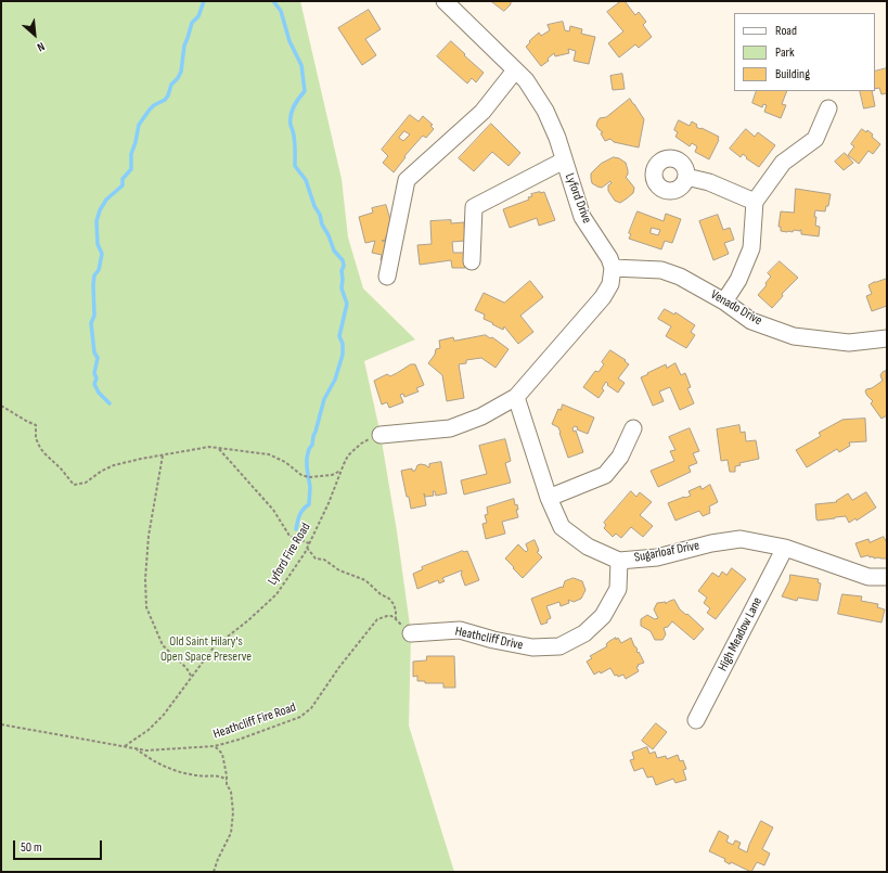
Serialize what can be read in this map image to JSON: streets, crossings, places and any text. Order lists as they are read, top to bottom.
{
  "streets": {
    "street": [
      "Lyford Drive",
      "Venado Drive",
      "Sugarloaf Drive",
      "High Meadow Lane",
      "Heathcliff Drive"
    ],
    "path": ["Lyford Fire Road", "Heathcliff Fire Road"]
  },
  "crossings": [
    ["Lyford Drive", "Venado Drive"],
    ["Sugarloaf Drive", "High Meadow Lane"],
    ["Sugarloaf Drive", "Heathcliff Drive"],
    ["Lyford Fire Road", "Heathcliff Fire Road"]
  ],
  "parks": ["Old Saint Hilary's Open Space Preserve"],
  "legend": ["Road", "Park", "Building"],
  "scale_bar": "50 m",
  "north": "bottom right"
}
